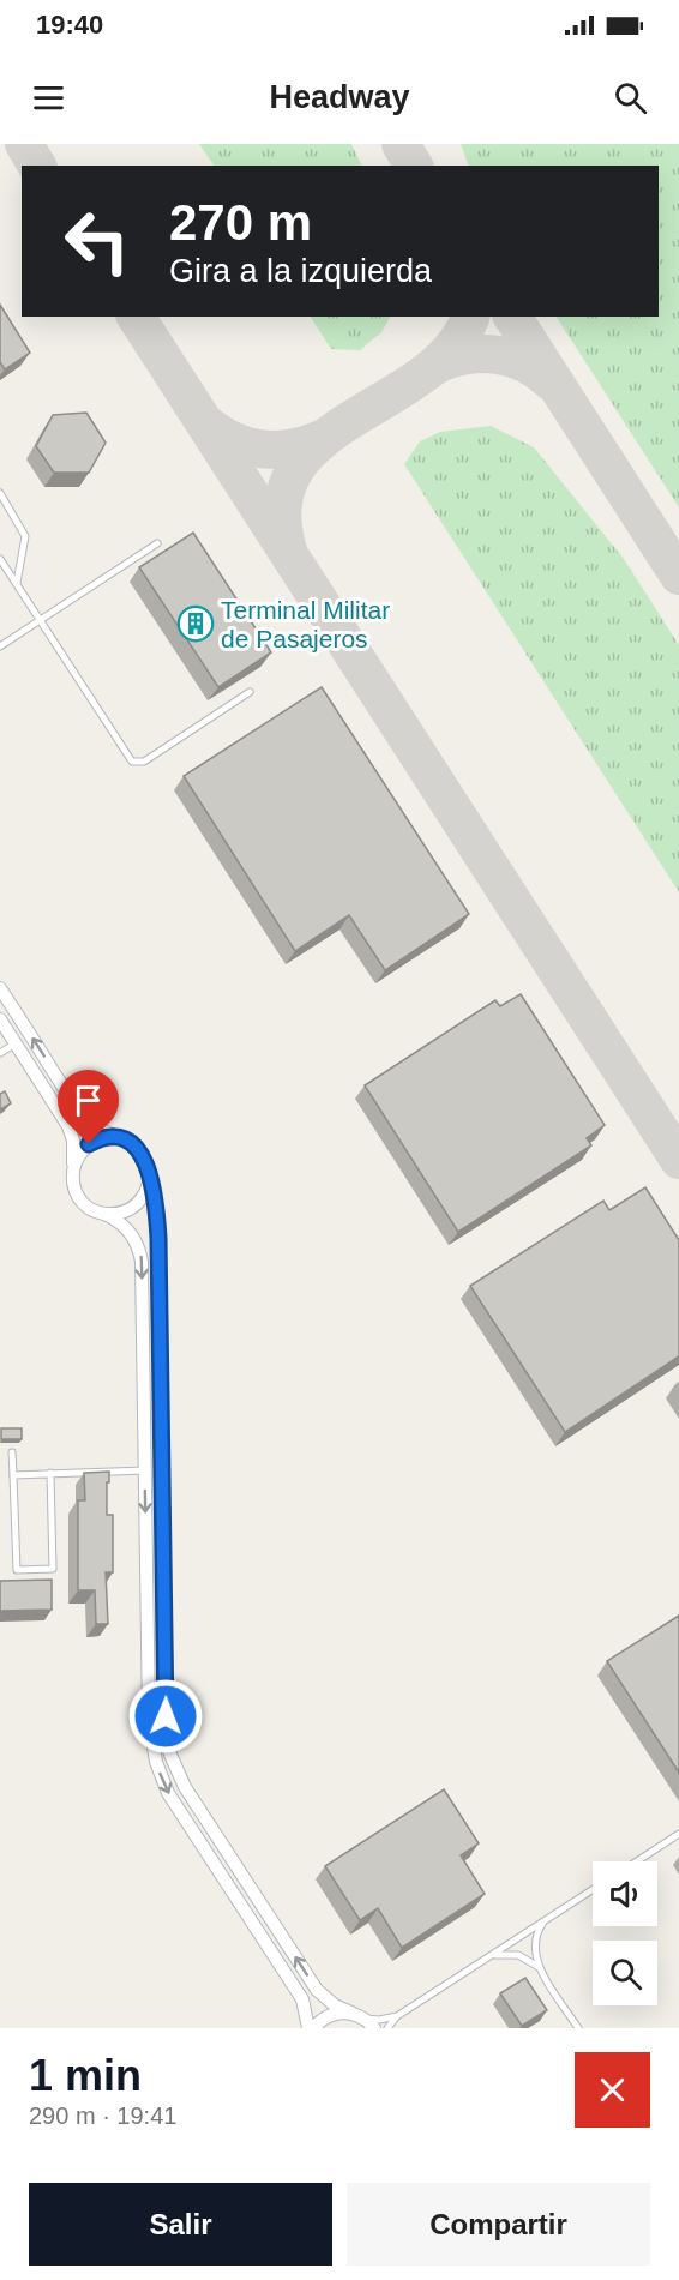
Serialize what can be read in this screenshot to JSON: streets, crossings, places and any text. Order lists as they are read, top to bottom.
{
  "places": {
    "building": ["Terminal Militar de Pasajeros"]
  },
  "page": {
    "status": "19:40",
    "header": "Headway",
    "turn": ["270 m", "Gira a la izquierda"],
    "heading": ["1 min", "290 m · 19:41"],
    "buttons": ["Salir", "Compartir"]
  }
}
